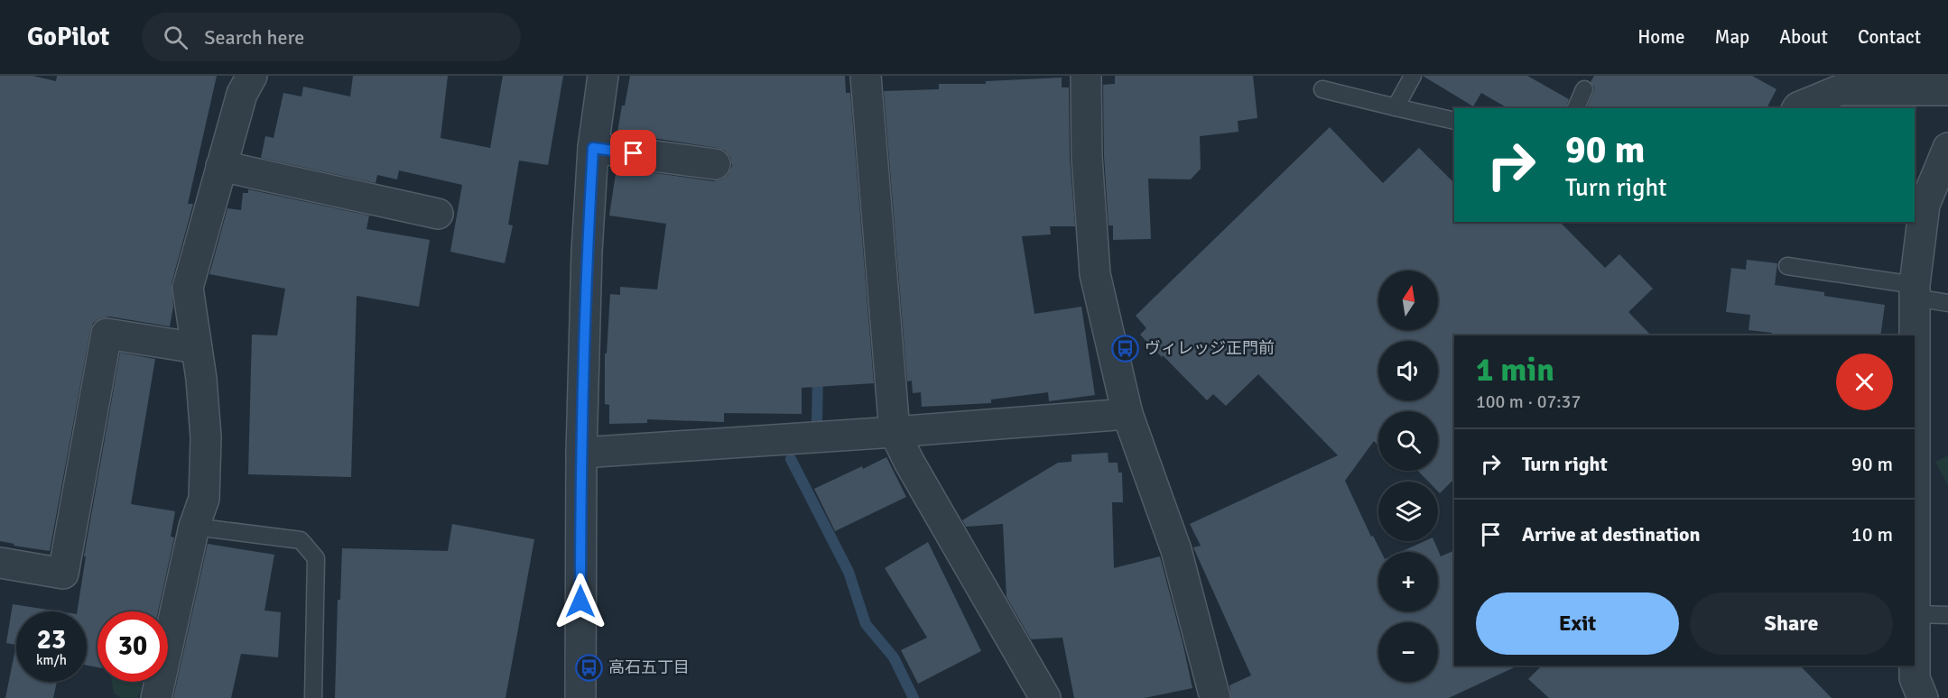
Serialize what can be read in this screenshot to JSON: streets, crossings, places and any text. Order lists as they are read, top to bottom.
{
  "places": {
    "bus stop": ["ヴィレッジ正門前", "高石五丁目"]
  },
  "north": "top",
  "page": {
    "header": "GoPilot",
    "search": "Search here",
    "nav": [
      "Home",
      "Map",
      "About",
      "Contact"
    ],
    "turn": ["90 m", "Turn right"],
    "map_buttons": ["+", "−"],
    "heading": ["1 min", "100 m · 07:37"],
    "list": [
      {
        "name": "Turn right",
        "value": "90 m"
      },
      {
        "name": "Arrive at destination",
        "value": "10 m"
      }
    ],
    "buttons": ["Exit", "Share"],
    "speed": "23 km/h",
    "limit": "30"
  }
}
